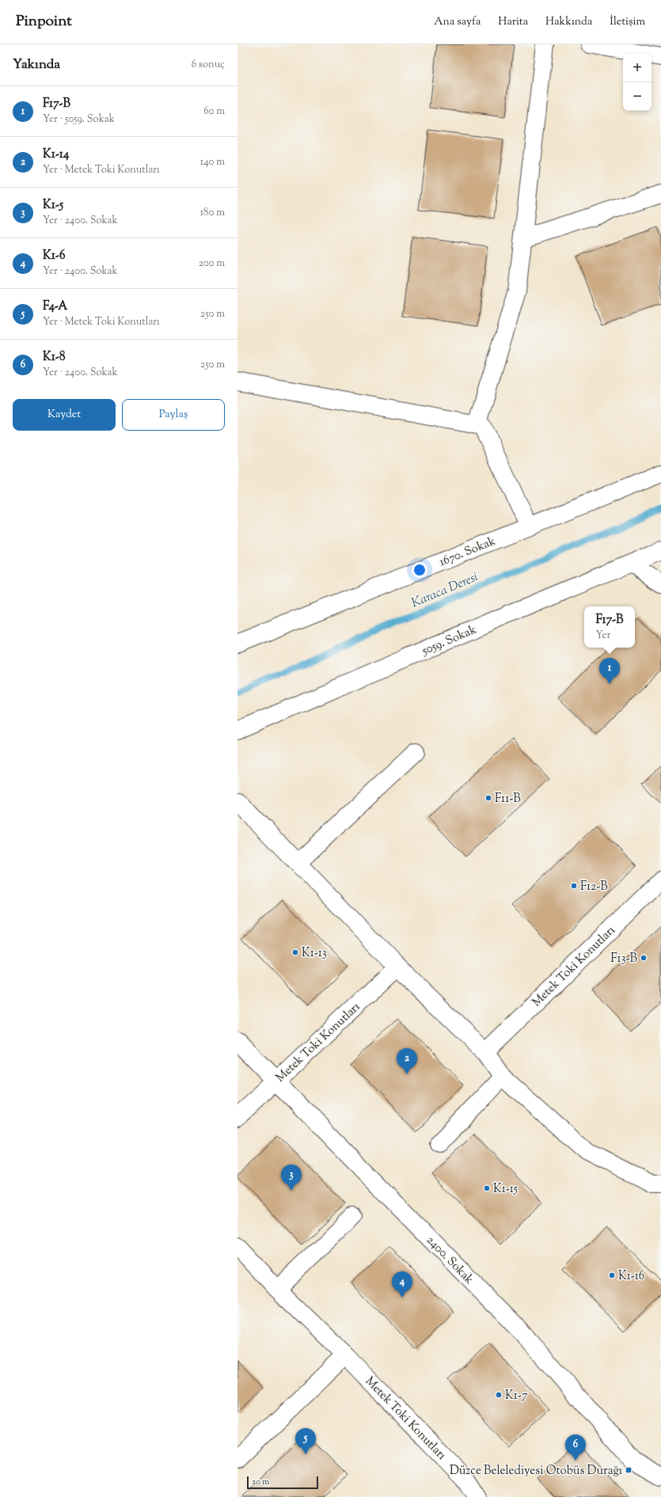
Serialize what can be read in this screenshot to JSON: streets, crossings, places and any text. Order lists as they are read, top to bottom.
{
  "streets": {
    "street": [
      "1670. Sokak",
      "5059. Sokak",
      "Metek Toki Konutları",
      "2400. Sokak"
    ]
  },
  "crossings": [
    ["Metek Toki Konutları", "2400. Sokak"]
  ],
  "water": ["Karaca Deresi"],
  "places": {
    "other": [
      "F11-B",
      "F12-B",
      "K1-13",
      "F13-B",
      "K1-15",
      "K1-16",
      "K1-7"
    ],
    "transit": ["Düzce Belelediyesi Otobüs Durağı"]
  },
  "scale_bar": "20 m",
  "page": {
    "header": "Pinpoint",
    "nav": [
      "Ana sayfa",
      "Harita",
      "Hakkında",
      "İletişim"
    ],
    "heading": ["Yakında", "6 sonuç"],
    "map_buttons": ["+", "−"],
    "list": [
      {
        "mark": "1",
        "name": "F17-B",
        "note": "Yer · 5059. Sokak",
        "value": "60 m"
      },
      {
        "mark": "2",
        "name": "K1-14",
        "note": "Yer · Metek Toki Konutları",
        "value": "140 m"
      },
      {
        "mark": "3",
        "name": "K1-5",
        "note": "Yer · 2400. Sokak",
        "value": "180 m"
      },
      {
        "mark": "4",
        "name": "K1-6",
        "note": "Yer · 2400. Sokak",
        "value": "200 m"
      },
      {
        "mark": "5",
        "name": "F4-A",
        "note": "Yer · Metek Toki Konutları",
        "value": "250 m"
      },
      {
        "mark": "6",
        "name": "K1-8",
        "note": "Yer · 2400. Sokak",
        "value": "250 m"
      }
    ],
    "buttons": ["Kaydet", "Paylaş"],
    "popup": ["F17-B", "Yer"],
    "pins": [
      "1",
      "2",
      "3",
      "4",
      "5",
      "6"
    ],
    "scale": "20 m"
  }
}
